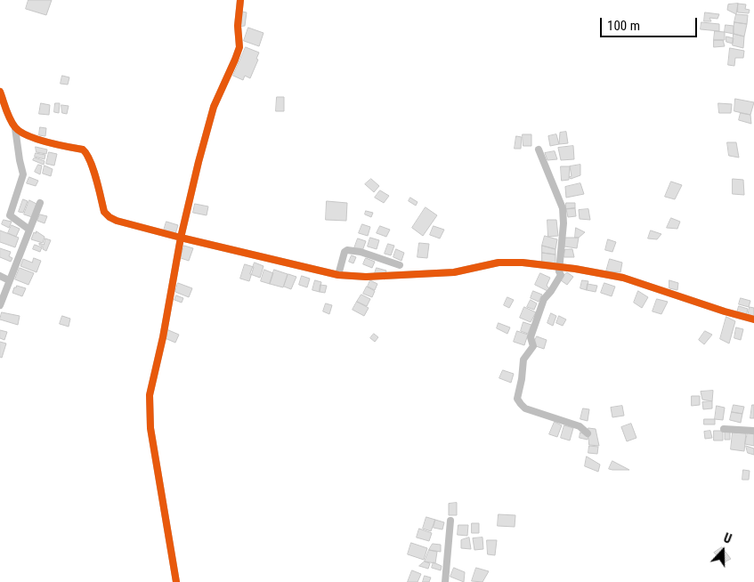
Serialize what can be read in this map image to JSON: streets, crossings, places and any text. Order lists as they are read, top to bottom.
{
  "scale_bar": "100 m",
  "north": "top"
}
